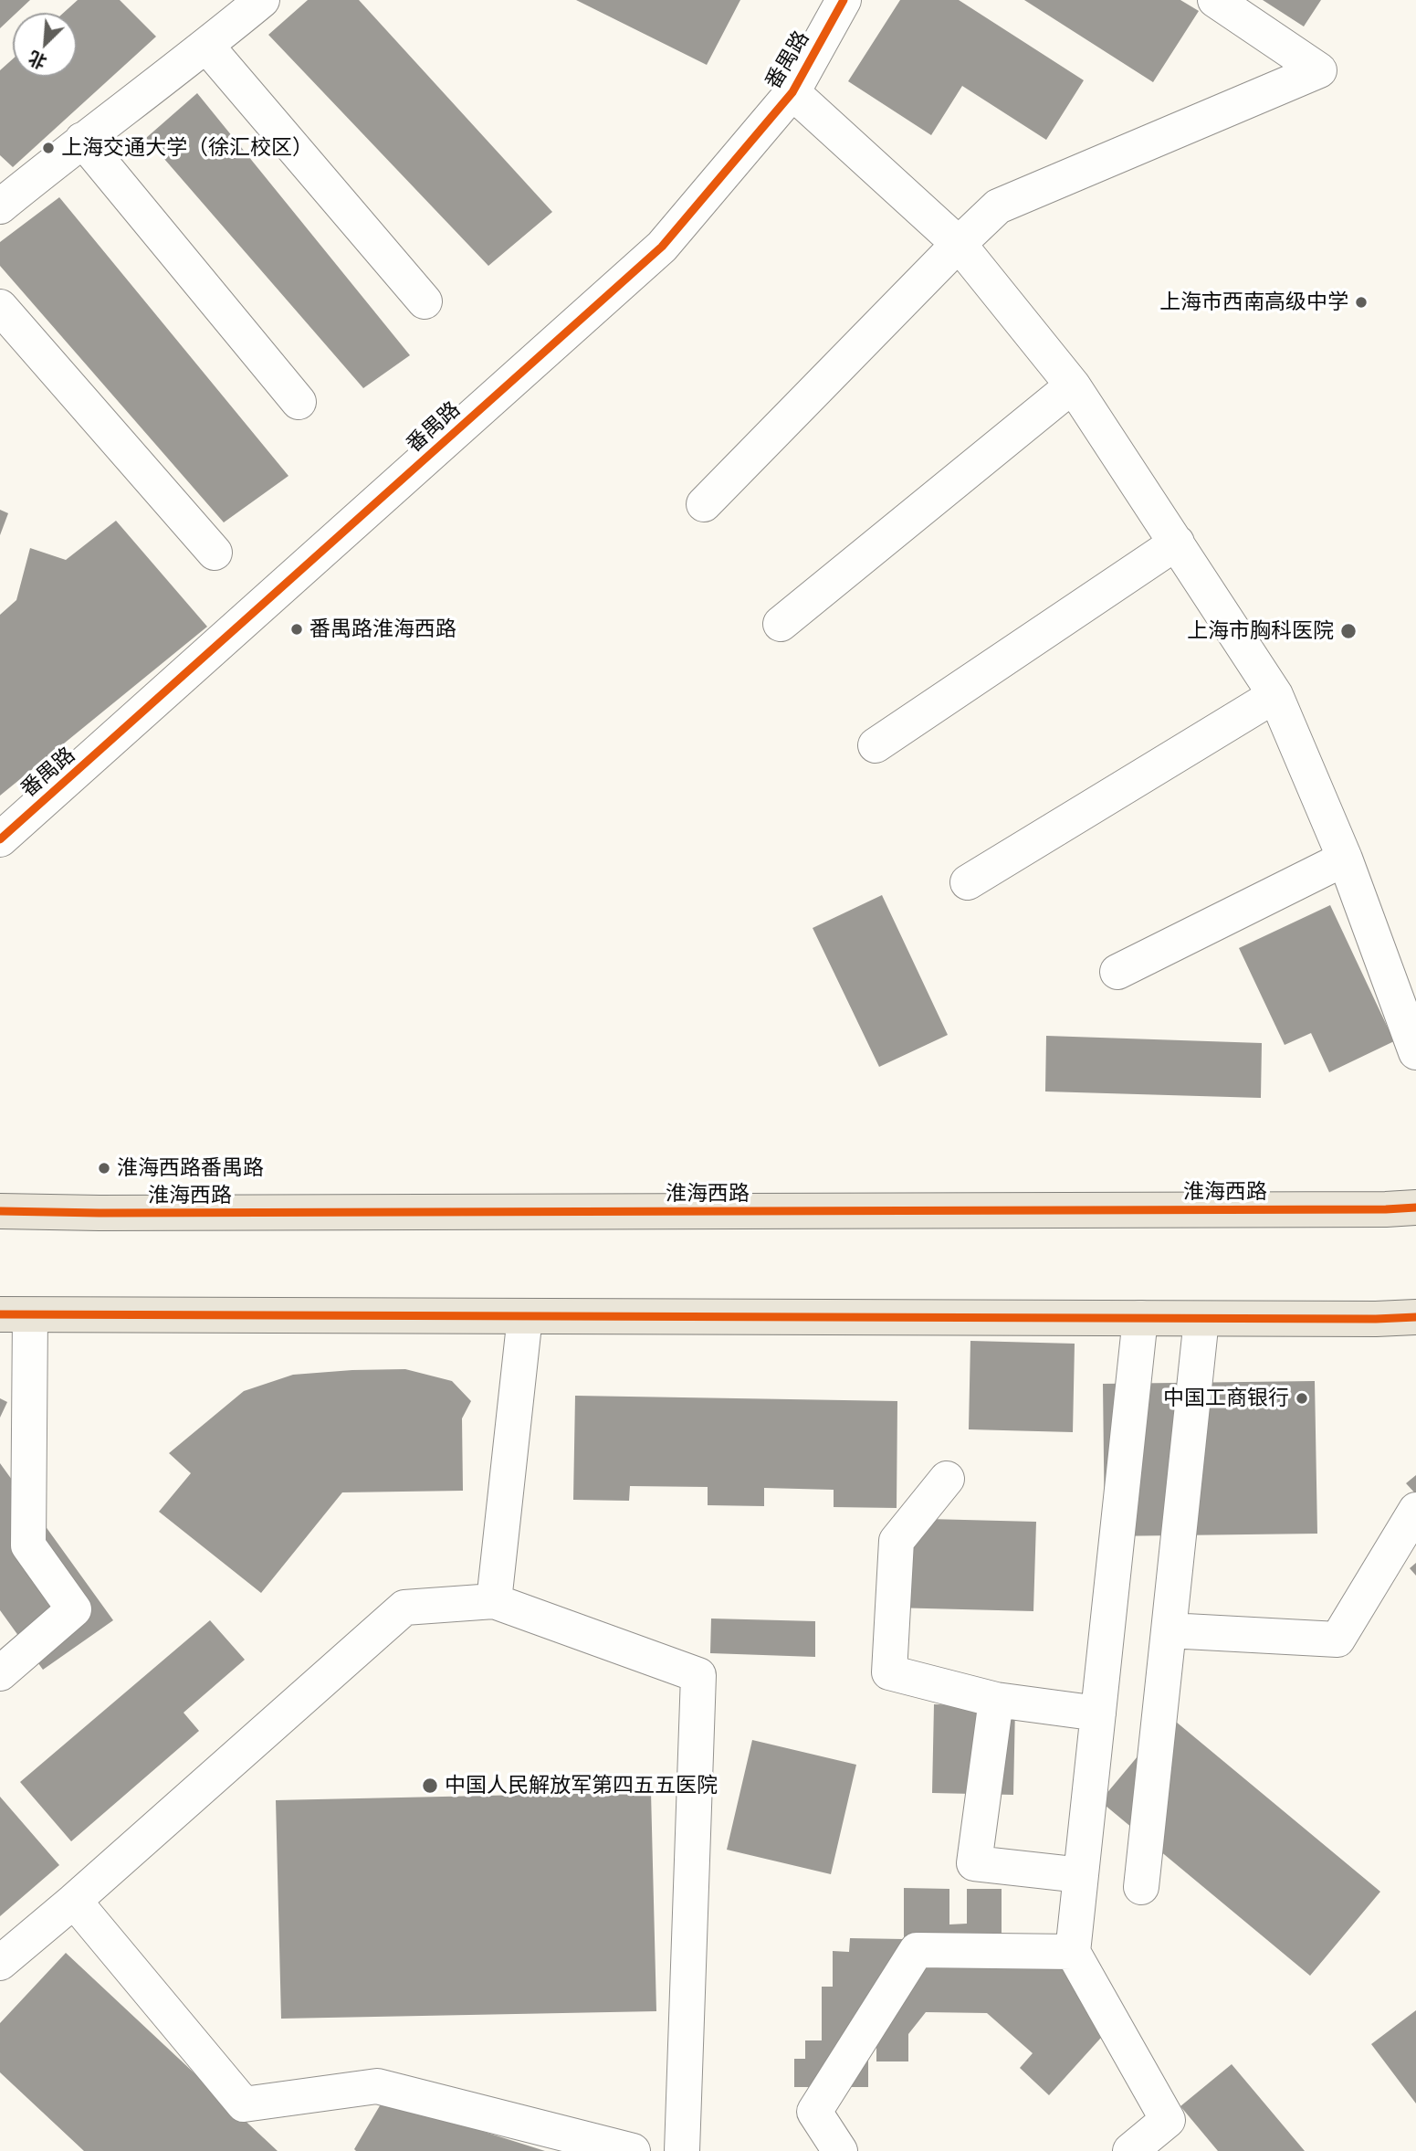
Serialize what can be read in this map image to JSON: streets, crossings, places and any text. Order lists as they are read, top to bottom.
{
  "streets": {
    "main road": ["淮海西路"],
    "street": ["番禺路"]
  },
  "places": [
    "上海交通大学（徐汇校区）",
    "上海市西南高级中学",
    "番禺路淮海西路",
    "上海市胸科医院",
    "淮海西路番禺路",
    "中国工商银行",
    "中国人民解放军第四五五医院"
  ],
  "north": "bottom left"
}
